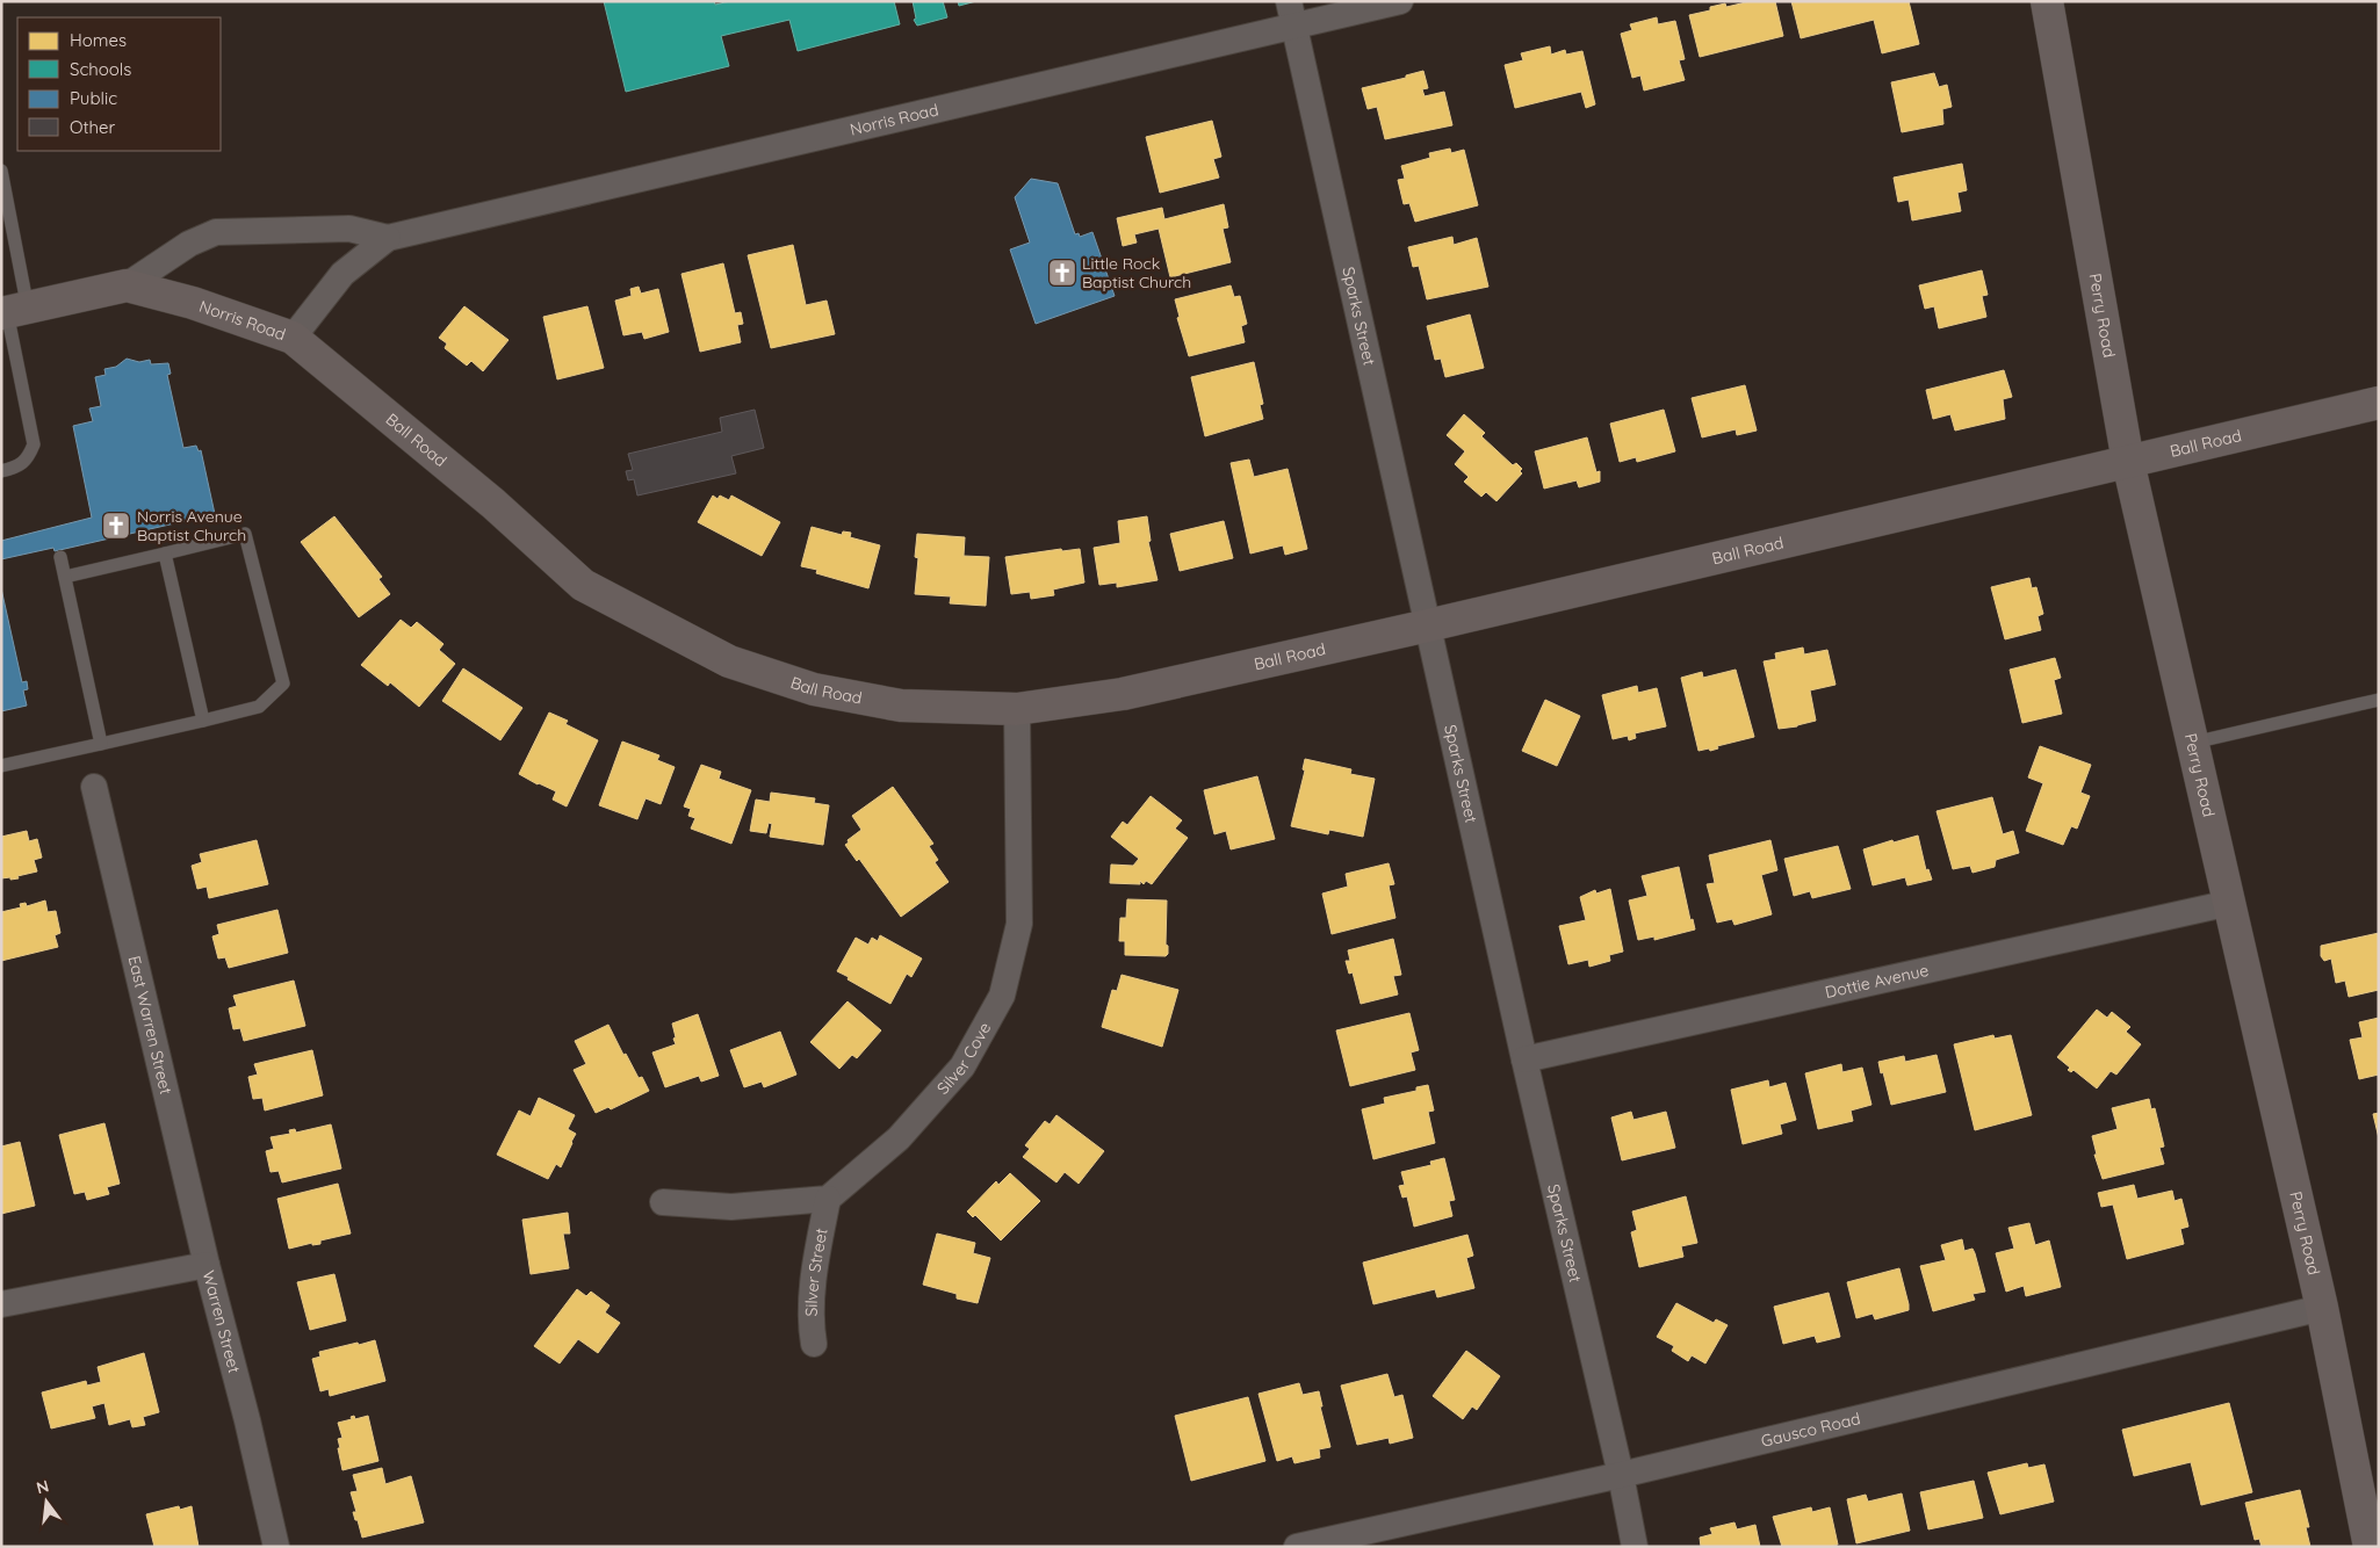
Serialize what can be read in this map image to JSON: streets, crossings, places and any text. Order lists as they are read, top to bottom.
{
  "streets": {
    "main road": ["Norris Road", "Perry Road", "Ball Road"],
    "street": [
      "Sparks Street",
      "Dottie Avenue",
      "East Warren Street",
      "Silver Cove",
      "Silver Street",
      "Warren Street",
      "Gausco Road"
    ]
  },
  "crossings": [
    ["Norris Road", "Sparks Street"],
    ["Norris Road", "Ball Road"],
    ["Sparks Street", "Ball Road"],
    ["Sparks Street", "Dottie Avenue"],
    ["Sparks Street", "Gausco Road"],
    ["Perry Road", "Ball Road"],
    ["Perry Road", "Dottie Avenue"],
    ["Perry Road", "Gausco Road"],
    ["Ball Road", "Silver Cove"],
    ["East Warren Street", "Warren Street"],
    ["Silver Cove", "Silver Street"]
  ],
  "places": {
    "church": ["Little Rock Baptist Church", "Norris Avenue Baptist Church"]
  },
  "legend": [
    "Homes",
    "Schools",
    "Public",
    "Other"
  ],
  "north": "top"
}
